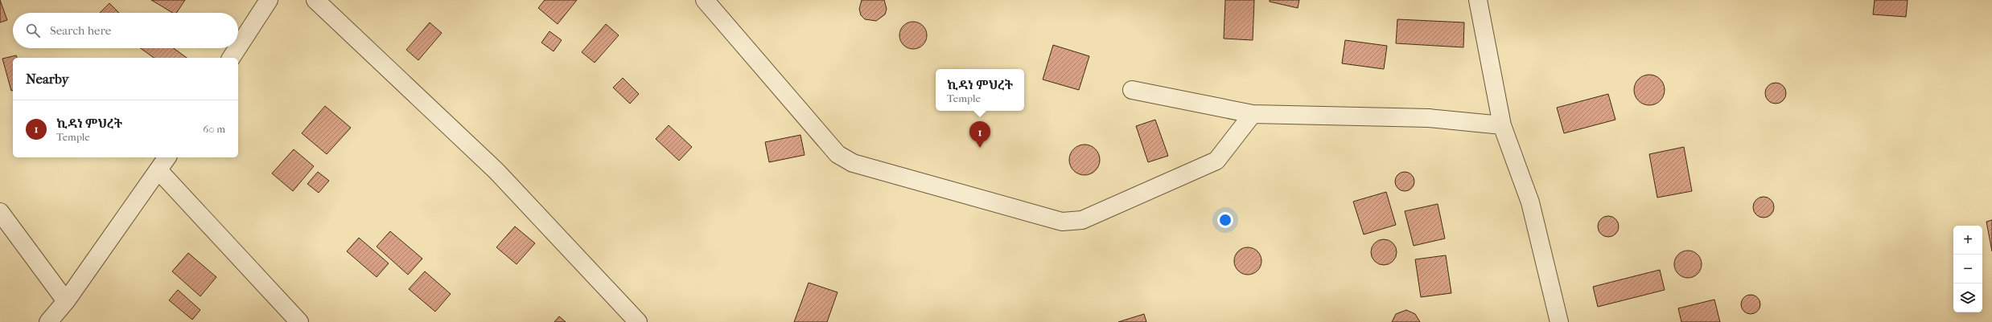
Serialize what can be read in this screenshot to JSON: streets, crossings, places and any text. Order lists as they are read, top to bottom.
{
  "page": {
    "search": "Search here",
    "heading": "Nearby",
    "popup": ["ኪዳነ ምህረት", "Temple"],
    "list": [
      {
        "mark": "1",
        "name": "ኪዳነ ምህረት",
        "note": "Temple",
        "value": "60 m"
      }
    ],
    "pins": "1",
    "map_buttons": ["+", "−"]
  }
}
